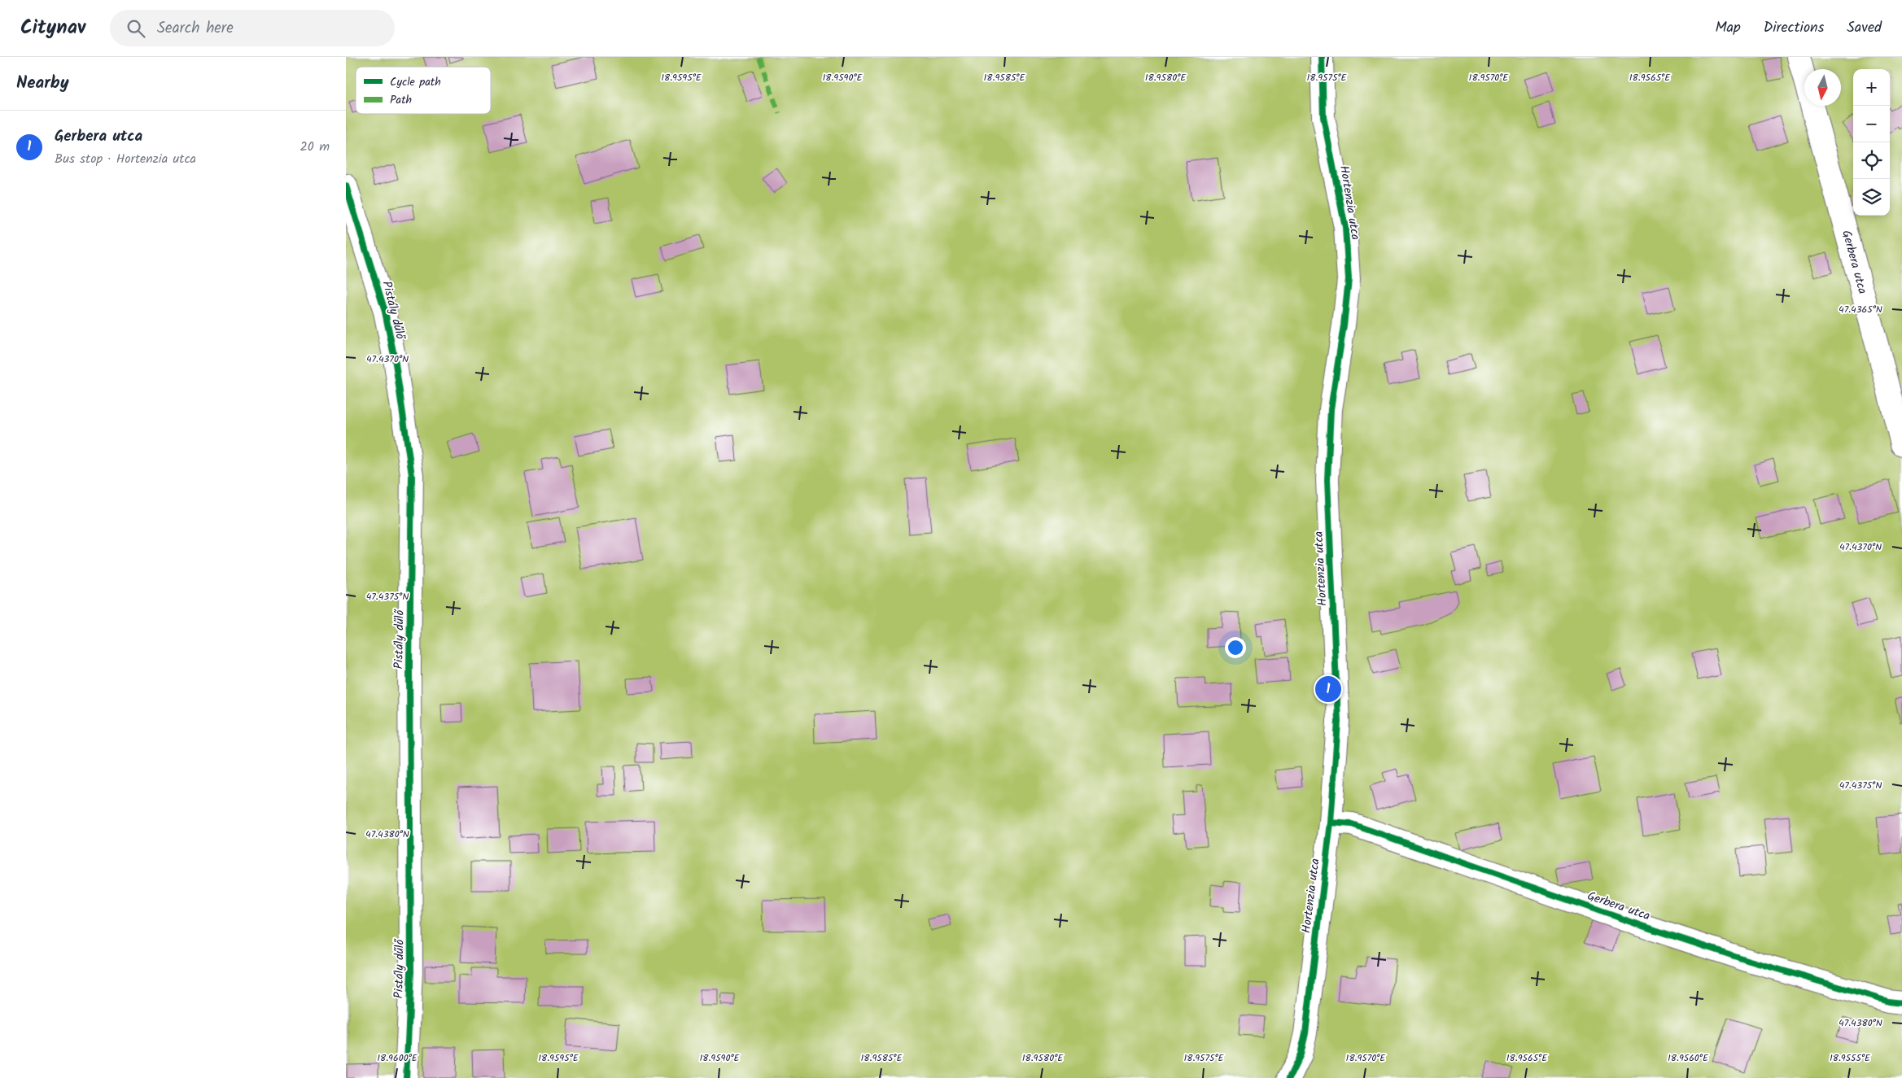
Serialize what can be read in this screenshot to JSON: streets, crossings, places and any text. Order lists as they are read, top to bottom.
{
  "streets": {
    "street": ["Hortenzia utca", "Gerbera utca", "Pistály dűlő"]
  },
  "crossings": [
    ["Hortenzia utca", "Gerbera utca"]
  ],
  "legend": ["Cycle path", "Path"],
  "north": "bottom",
  "page": {
    "header": "Citynav",
    "search": "Search here",
    "nav": ["Map", "Directions", "Saved"],
    "heading": "Nearby",
    "map_buttons": ["+", "−"],
    "list": [
      {
        "mark": "1",
        "name": "Gerbera utca",
        "note": "Bus stop · Hortenzia utca",
        "value": "20 m"
      }
    ],
    "pins": "1"
  },
  "coordinates": [
    "18.9595°E",
    "18.9590°E",
    "18.9585°E",
    "18.9580°E",
    "18.9575°E",
    "18.9570°E",
    "18.9565°E",
    "47.4365°N",
    "47.4370°N",
    "47.4375°N",
    "47.4380°N",
    "18.9600°E",
    "18.9560°E",
    "18.9555°E"
  ]
}
